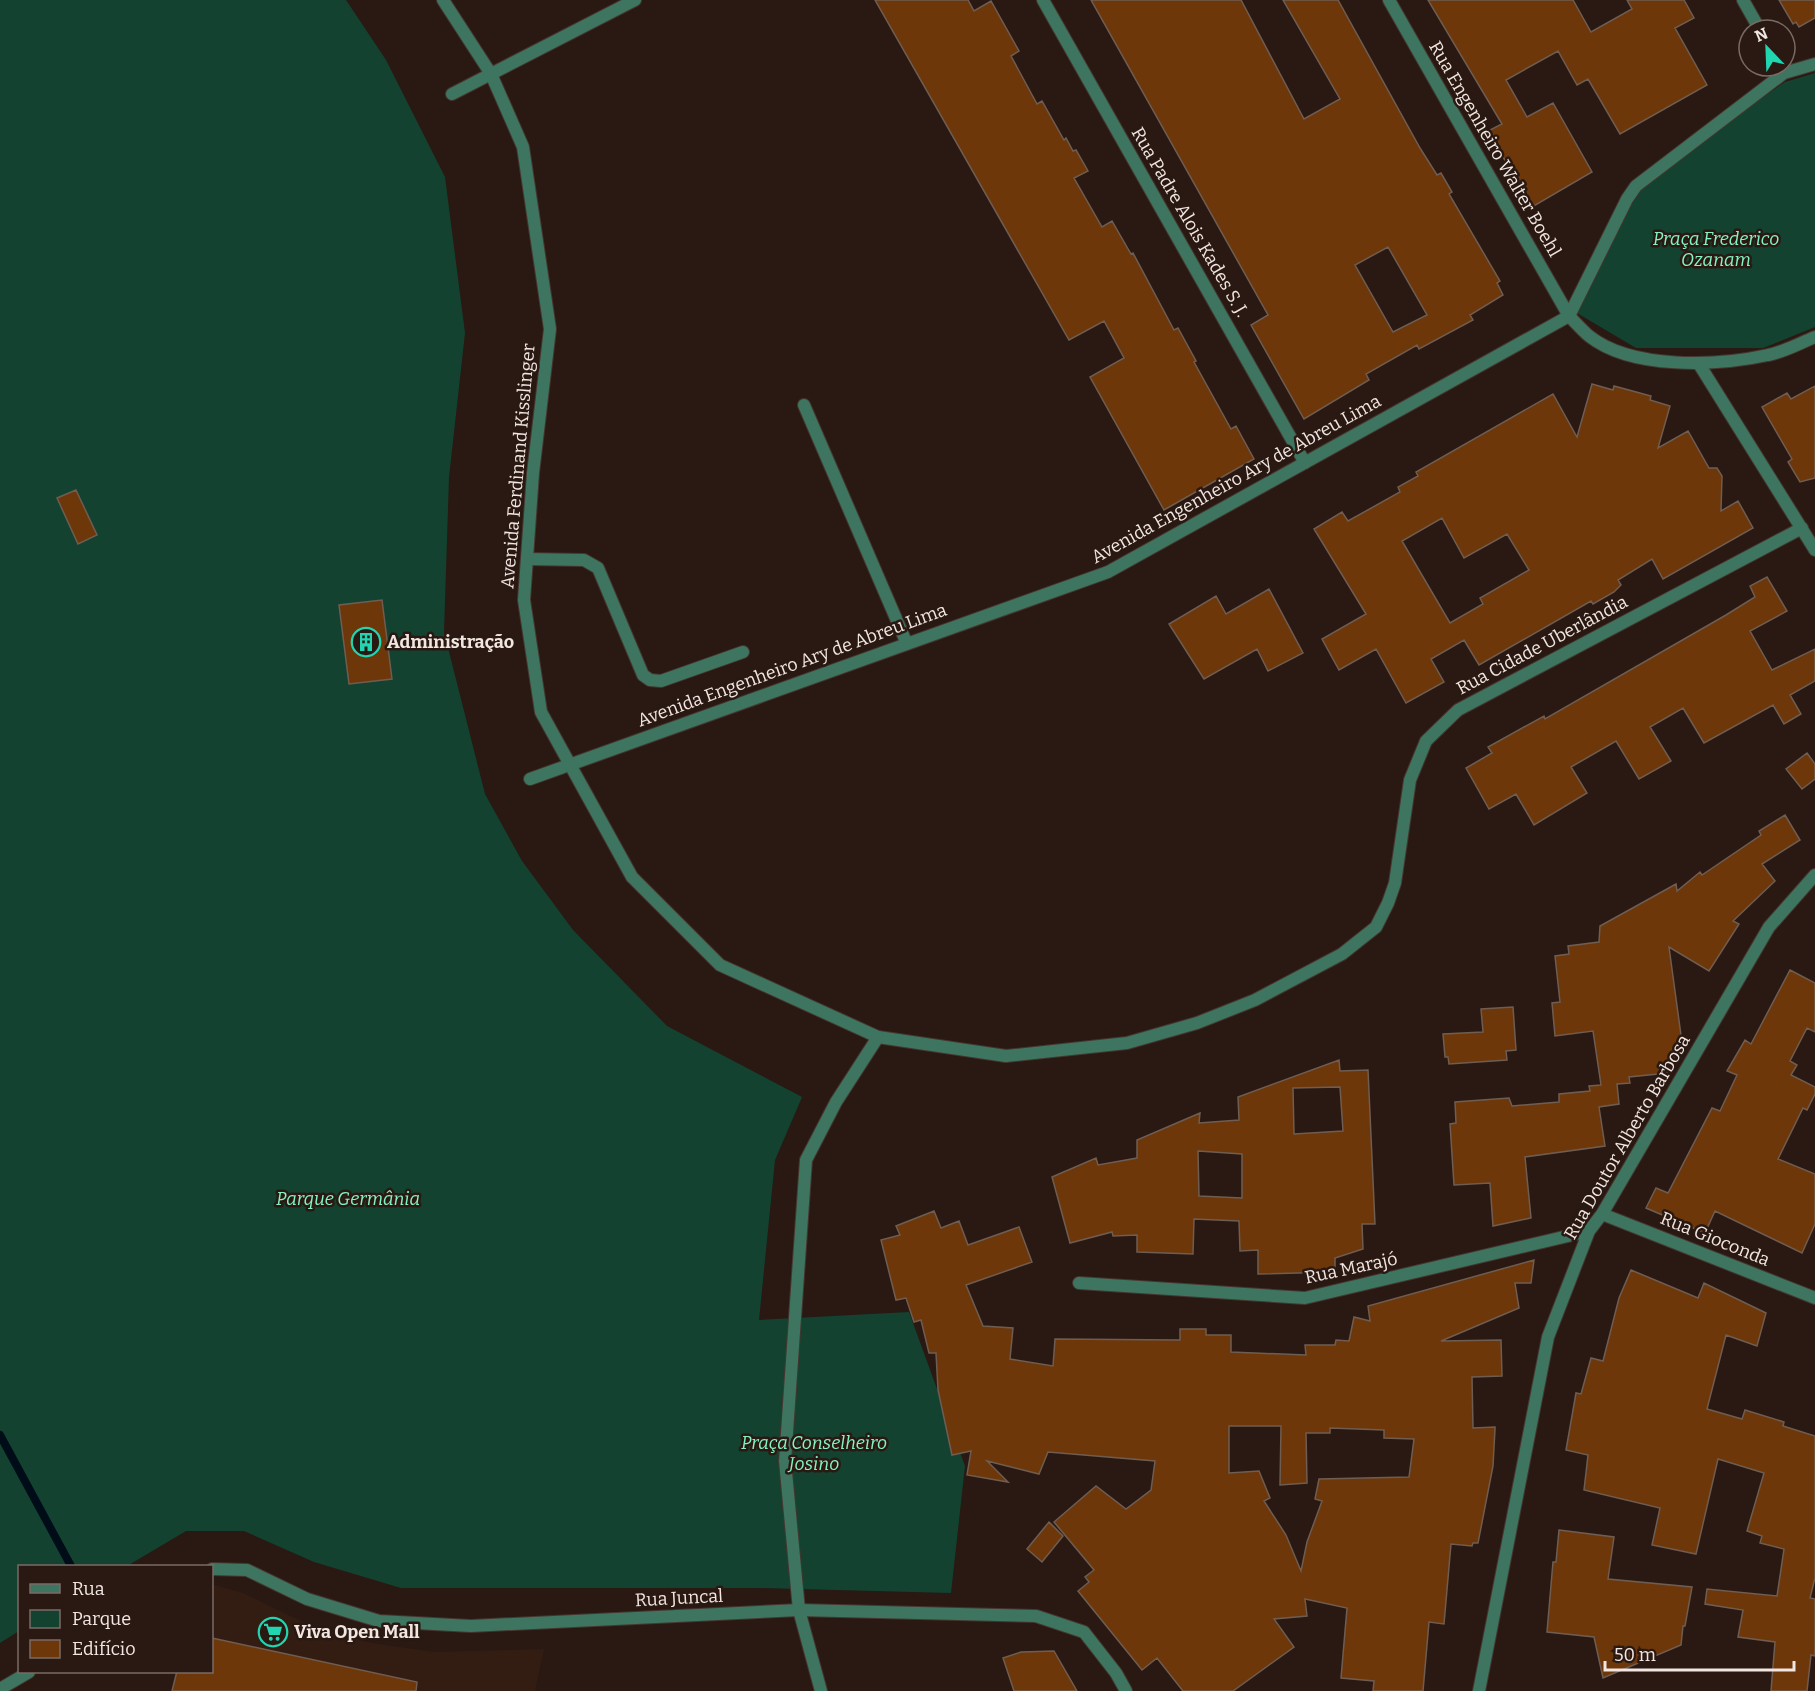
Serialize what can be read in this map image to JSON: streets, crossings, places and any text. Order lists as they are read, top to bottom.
{
  "streets": {
    "street": [
      "Rua Engenheiro Walter Boehl",
      "Rua Padre Alois Kades S. J.",
      "Avenida Ferdinand Kisslinger",
      "Avenida Engenheiro Ary de Abreu Lima",
      "Rua Cidade Uberlândia",
      "Rua Doutor Alberto Barbosa",
      "Rua Gioconda",
      "Rua Marajó",
      "Rua Juncal"
    ]
  },
  "crossings": [
    ["Rua Engenheiro Walter Boehl", "Avenida Engenheiro Ary de Abreu Lima"],
    ["Rua Padre Alois Kades S. J.", "Avenida Engenheiro Ary de Abreu Lima"],
    ["Avenida Ferdinand Kisslinger", "Avenida Engenheiro Ary de Abreu Lima"],
    ["Avenida Ferdinand Kisslinger", "Rua Cidade Uberlândia"],
    ["Rua Doutor Alberto Barbosa", "Rua Gioconda"],
    ["Rua Doutor Alberto Barbosa", "Rua Marajó"]
  ],
  "parks": ["Praça Frederico Ozanam", "Parque Germânia", "Praça Conselheiro Josino"],
  "places": {
    "building": ["Administração"],
    "supermarket": ["Viva Open Mall"]
  },
  "legend": ["Rua", "Parque", "Edifício"],
  "scale_bar": "50 m",
  "north": "top left"
}
